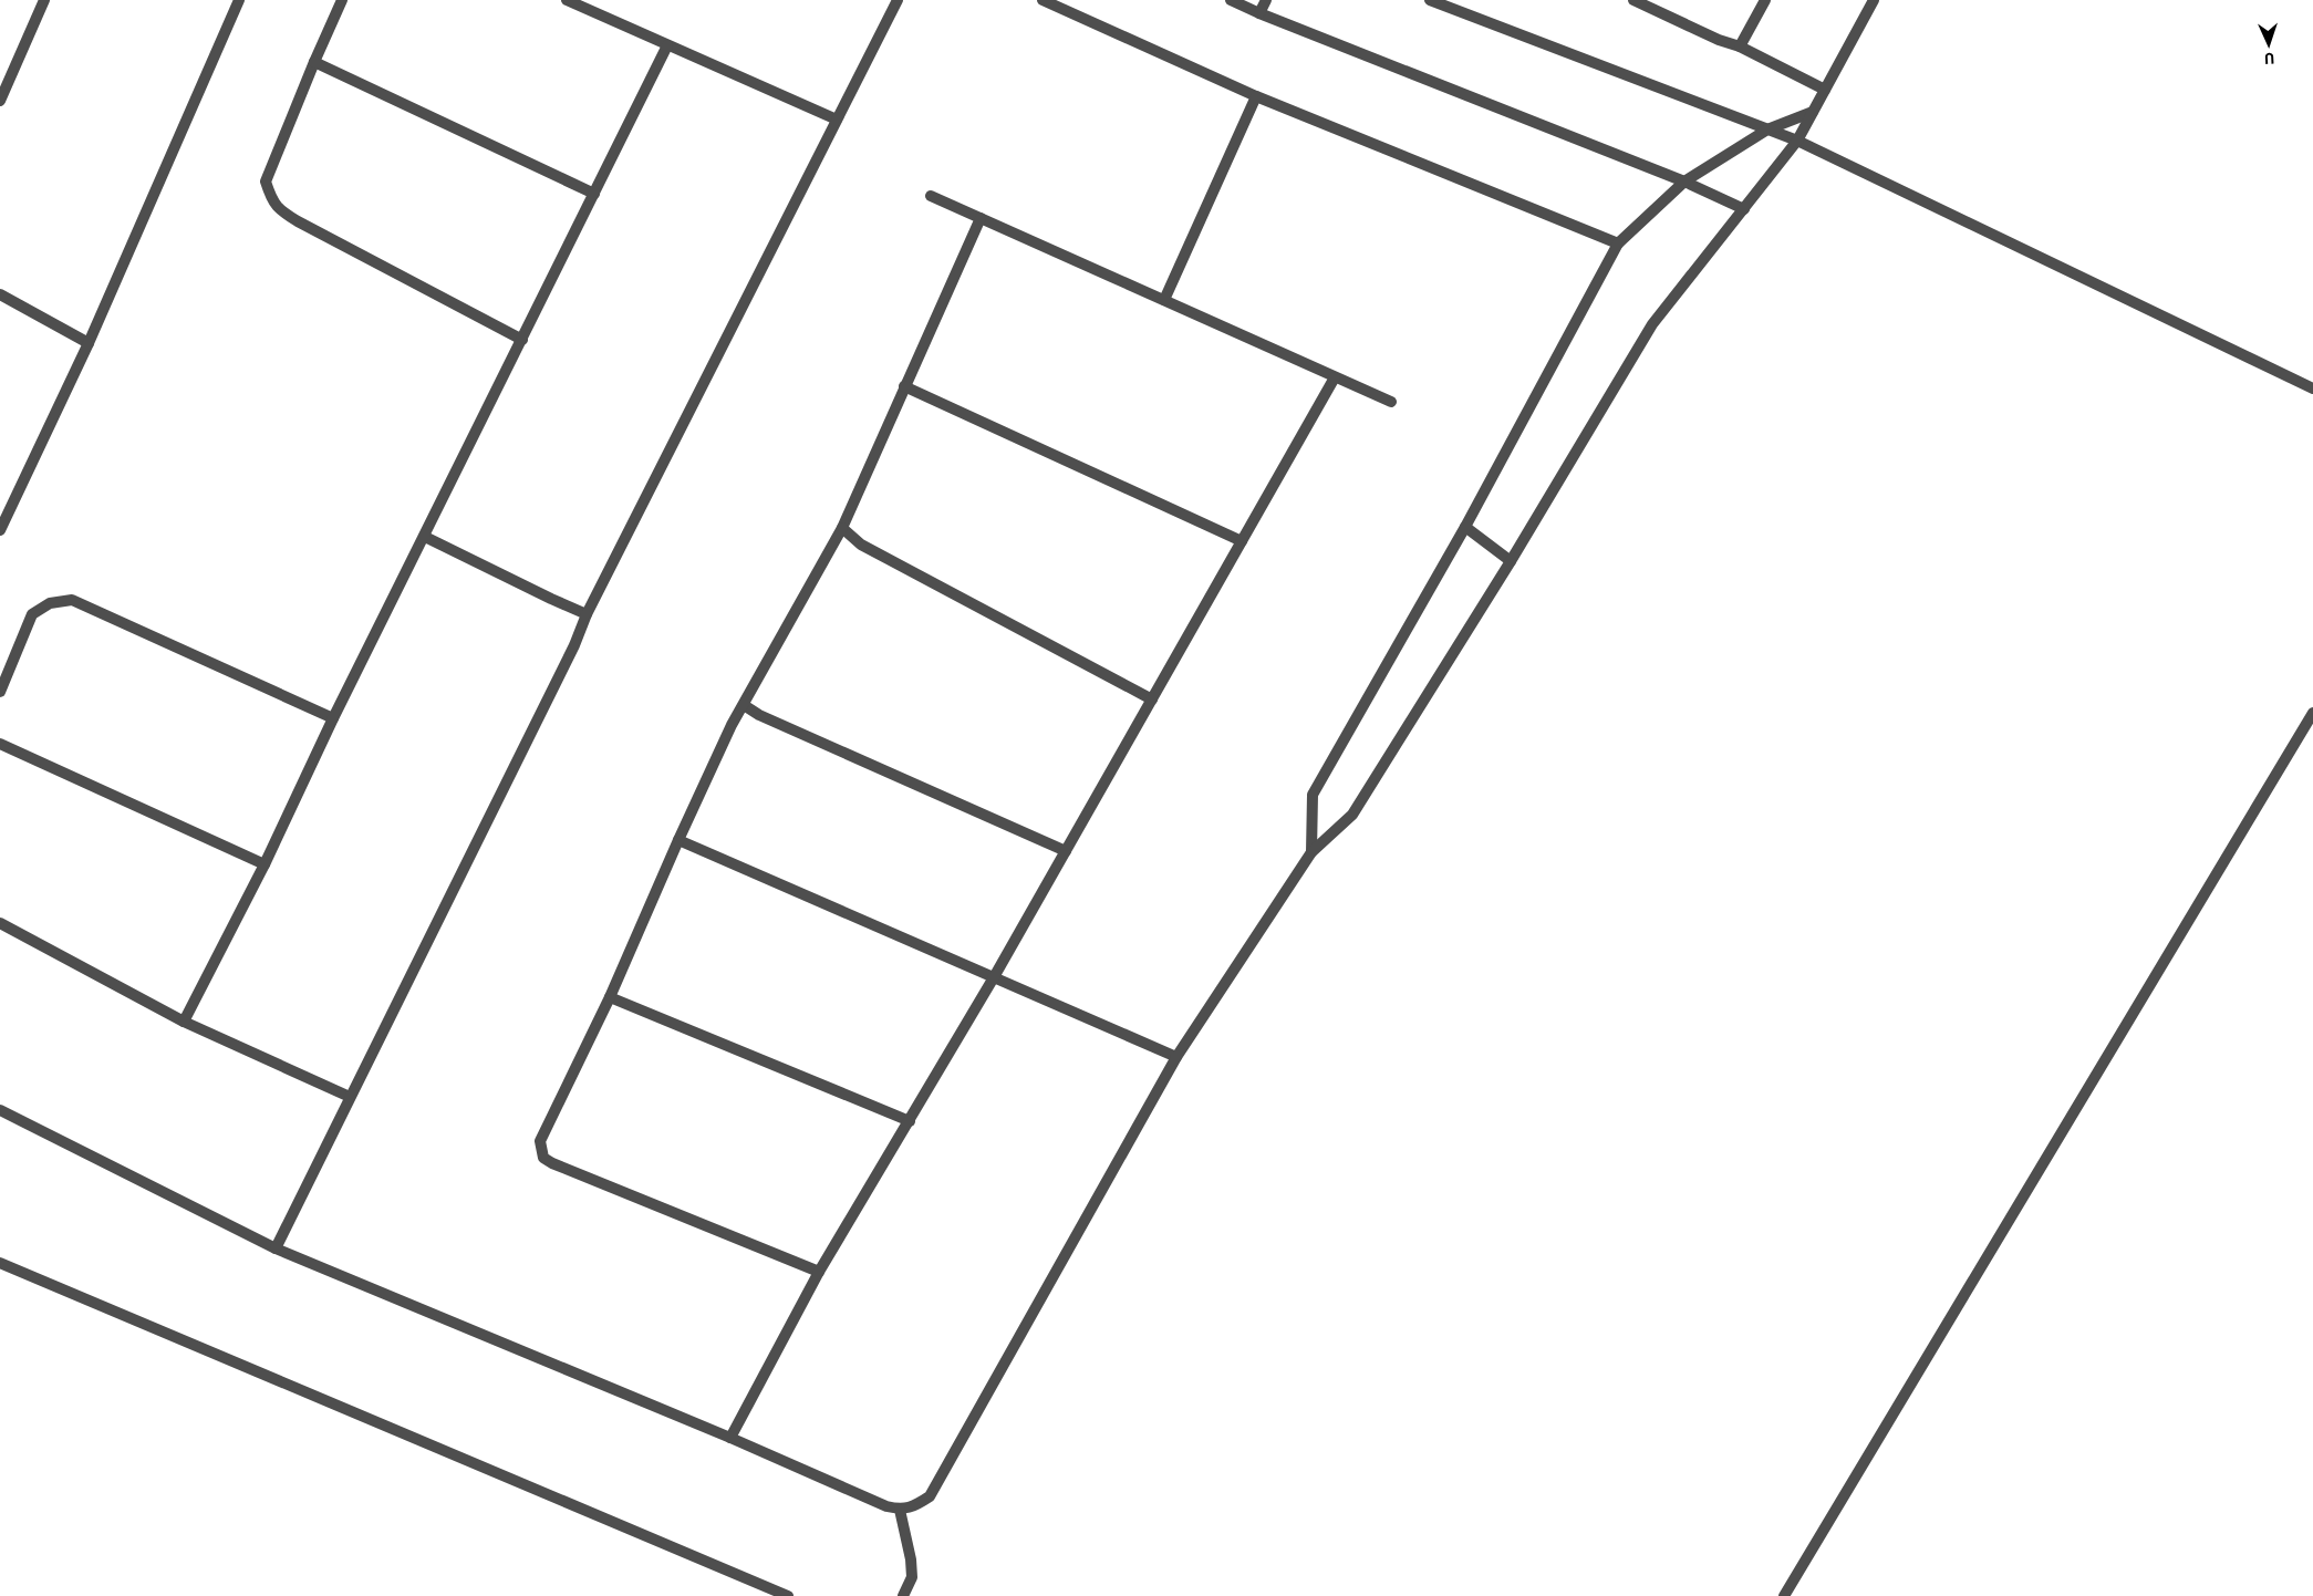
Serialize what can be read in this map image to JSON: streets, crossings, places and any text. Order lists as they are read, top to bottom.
{
  "north": "bottom"
}
